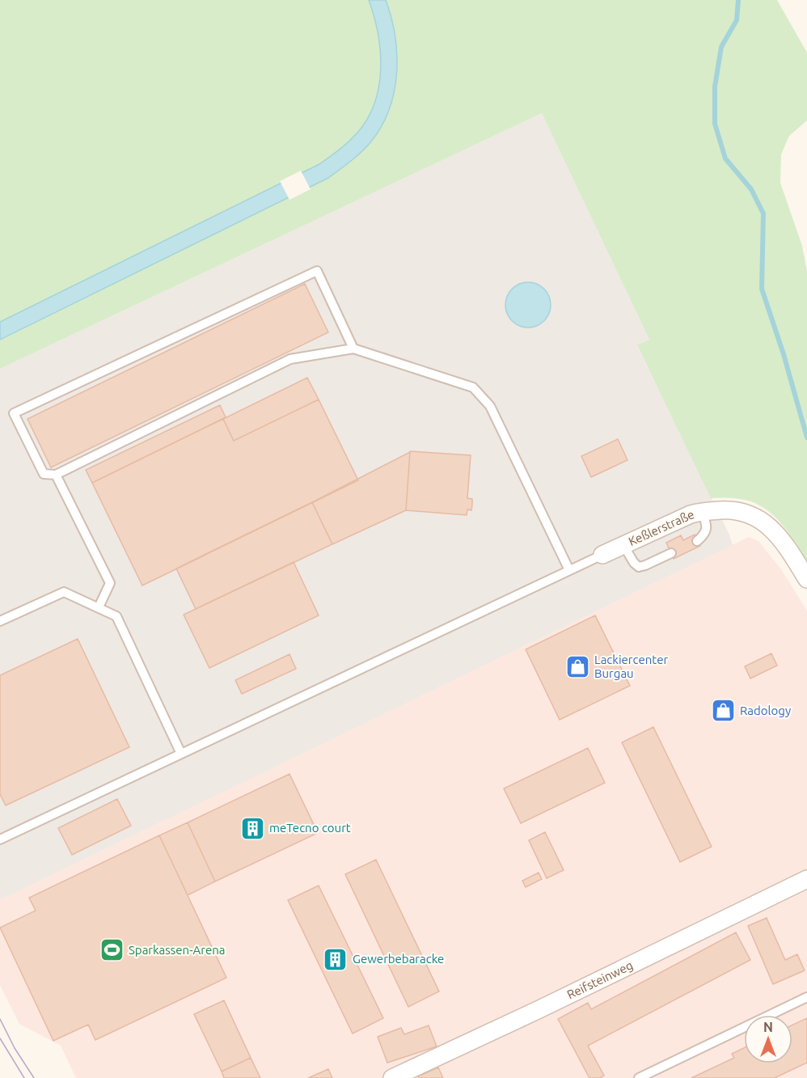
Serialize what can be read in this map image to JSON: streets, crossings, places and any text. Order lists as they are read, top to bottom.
{
  "streets": {
    "street": ["Keßlerstraße", "Reifsteinweg"]
  },
  "places": {
    "shop": ["Lackiercenter Burgau", "Radology"],
    "building": ["meTecno court", "Gewerbebaracke"],
    "sports": ["Sparkassen-Arena"]
  },
  "north": "top"
}
